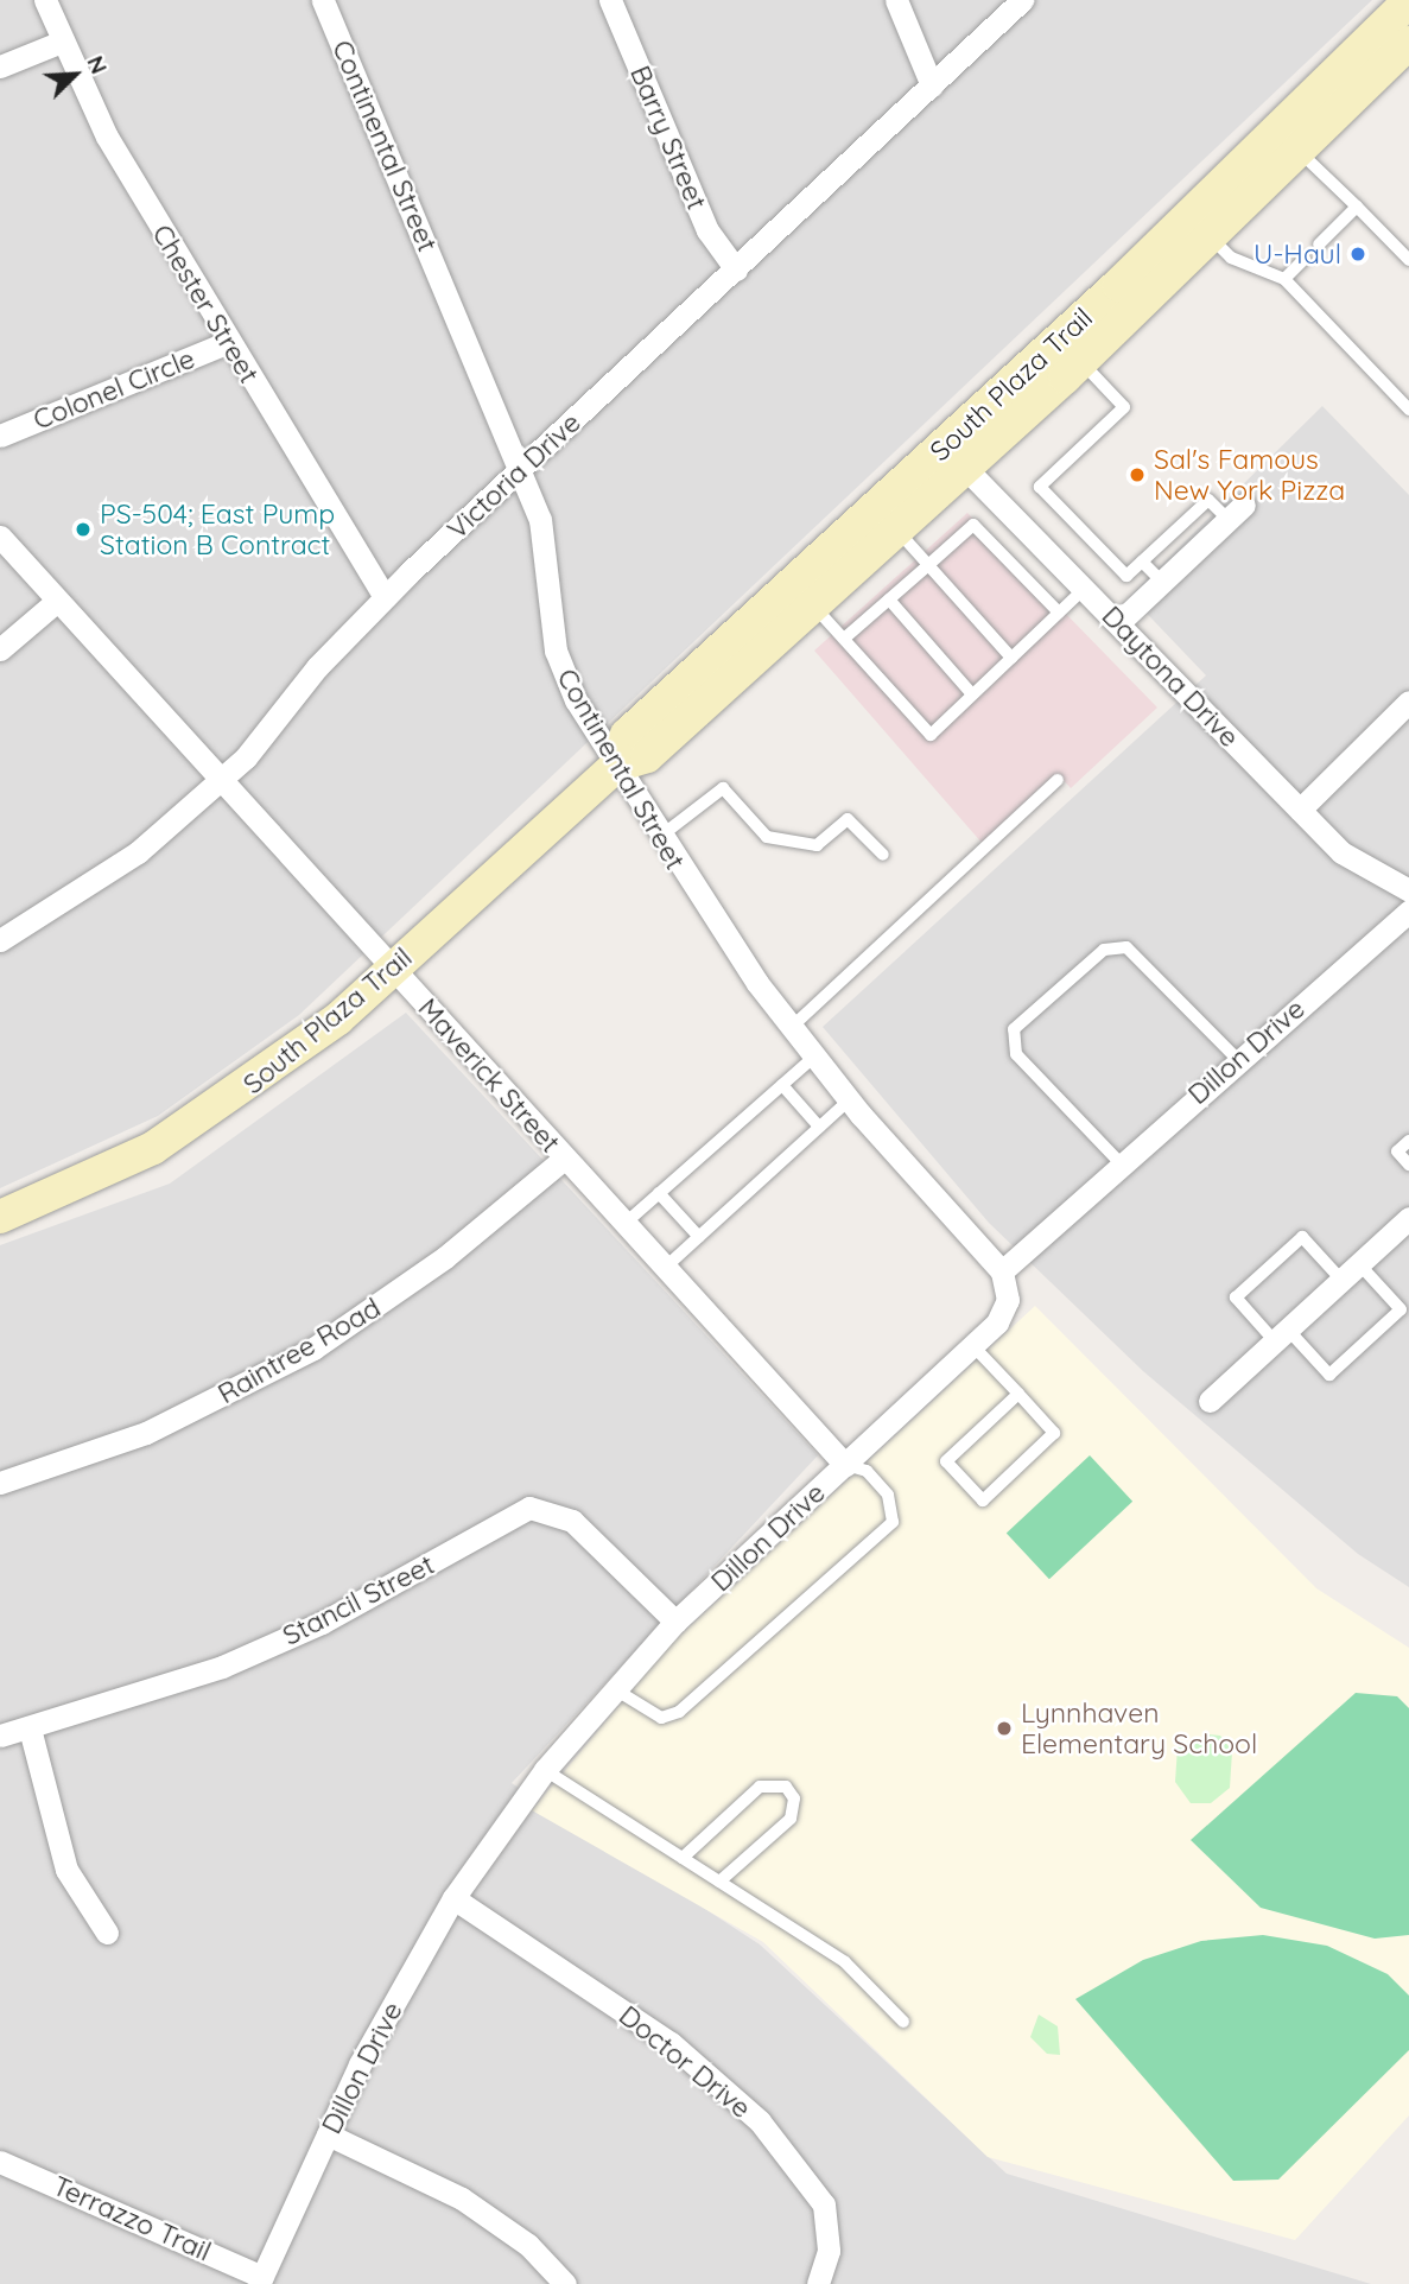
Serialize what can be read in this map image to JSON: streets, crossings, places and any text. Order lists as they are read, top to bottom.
{
  "streets": {
    "main road": ["South Plaza Trail"],
    "street": [
      "Barry Street",
      "Continental Street",
      "Chester Street",
      "Colonel Circle",
      "Victoria Drive",
      "Daytona Drive",
      "Dillon Drive",
      "Maverick Street",
      "Raintree Road",
      "Stancil Street",
      "Doctor Drive",
      "Terrazzo Trail"
    ]
  },
  "crossings": [
    ["Barry Street", "Victoria Drive"],
    ["Continental Street", "South Plaza Trail"],
    ["Continental Street", "Victoria Drive"],
    ["Continental Street", "Dillon Drive"],
    ["Chester Street", "Colonel Circle"],
    ["Chester Street", "Victoria Drive"],
    ["South Plaza Trail", "Daytona Drive"],
    ["South Plaza Trail", "Maverick Street"],
    ["Victoria Drive", "Maverick Street"],
    ["Dillon Drive", "Maverick Street"],
    ["Dillon Drive", "Stancil Street"],
    ["Dillon Drive", "Doctor Drive"],
    ["Dillon Drive", "Terrazzo Trail"],
    ["Maverick Street", "Raintree Road"]
  ],
  "places": [
    "U-Haul",
    "Sal's Famous New York Pizza",
    "PS-504; East Pump Station B Contract",
    "Lynnhaven Elementary School"
  ],
  "north": "top right"
}
